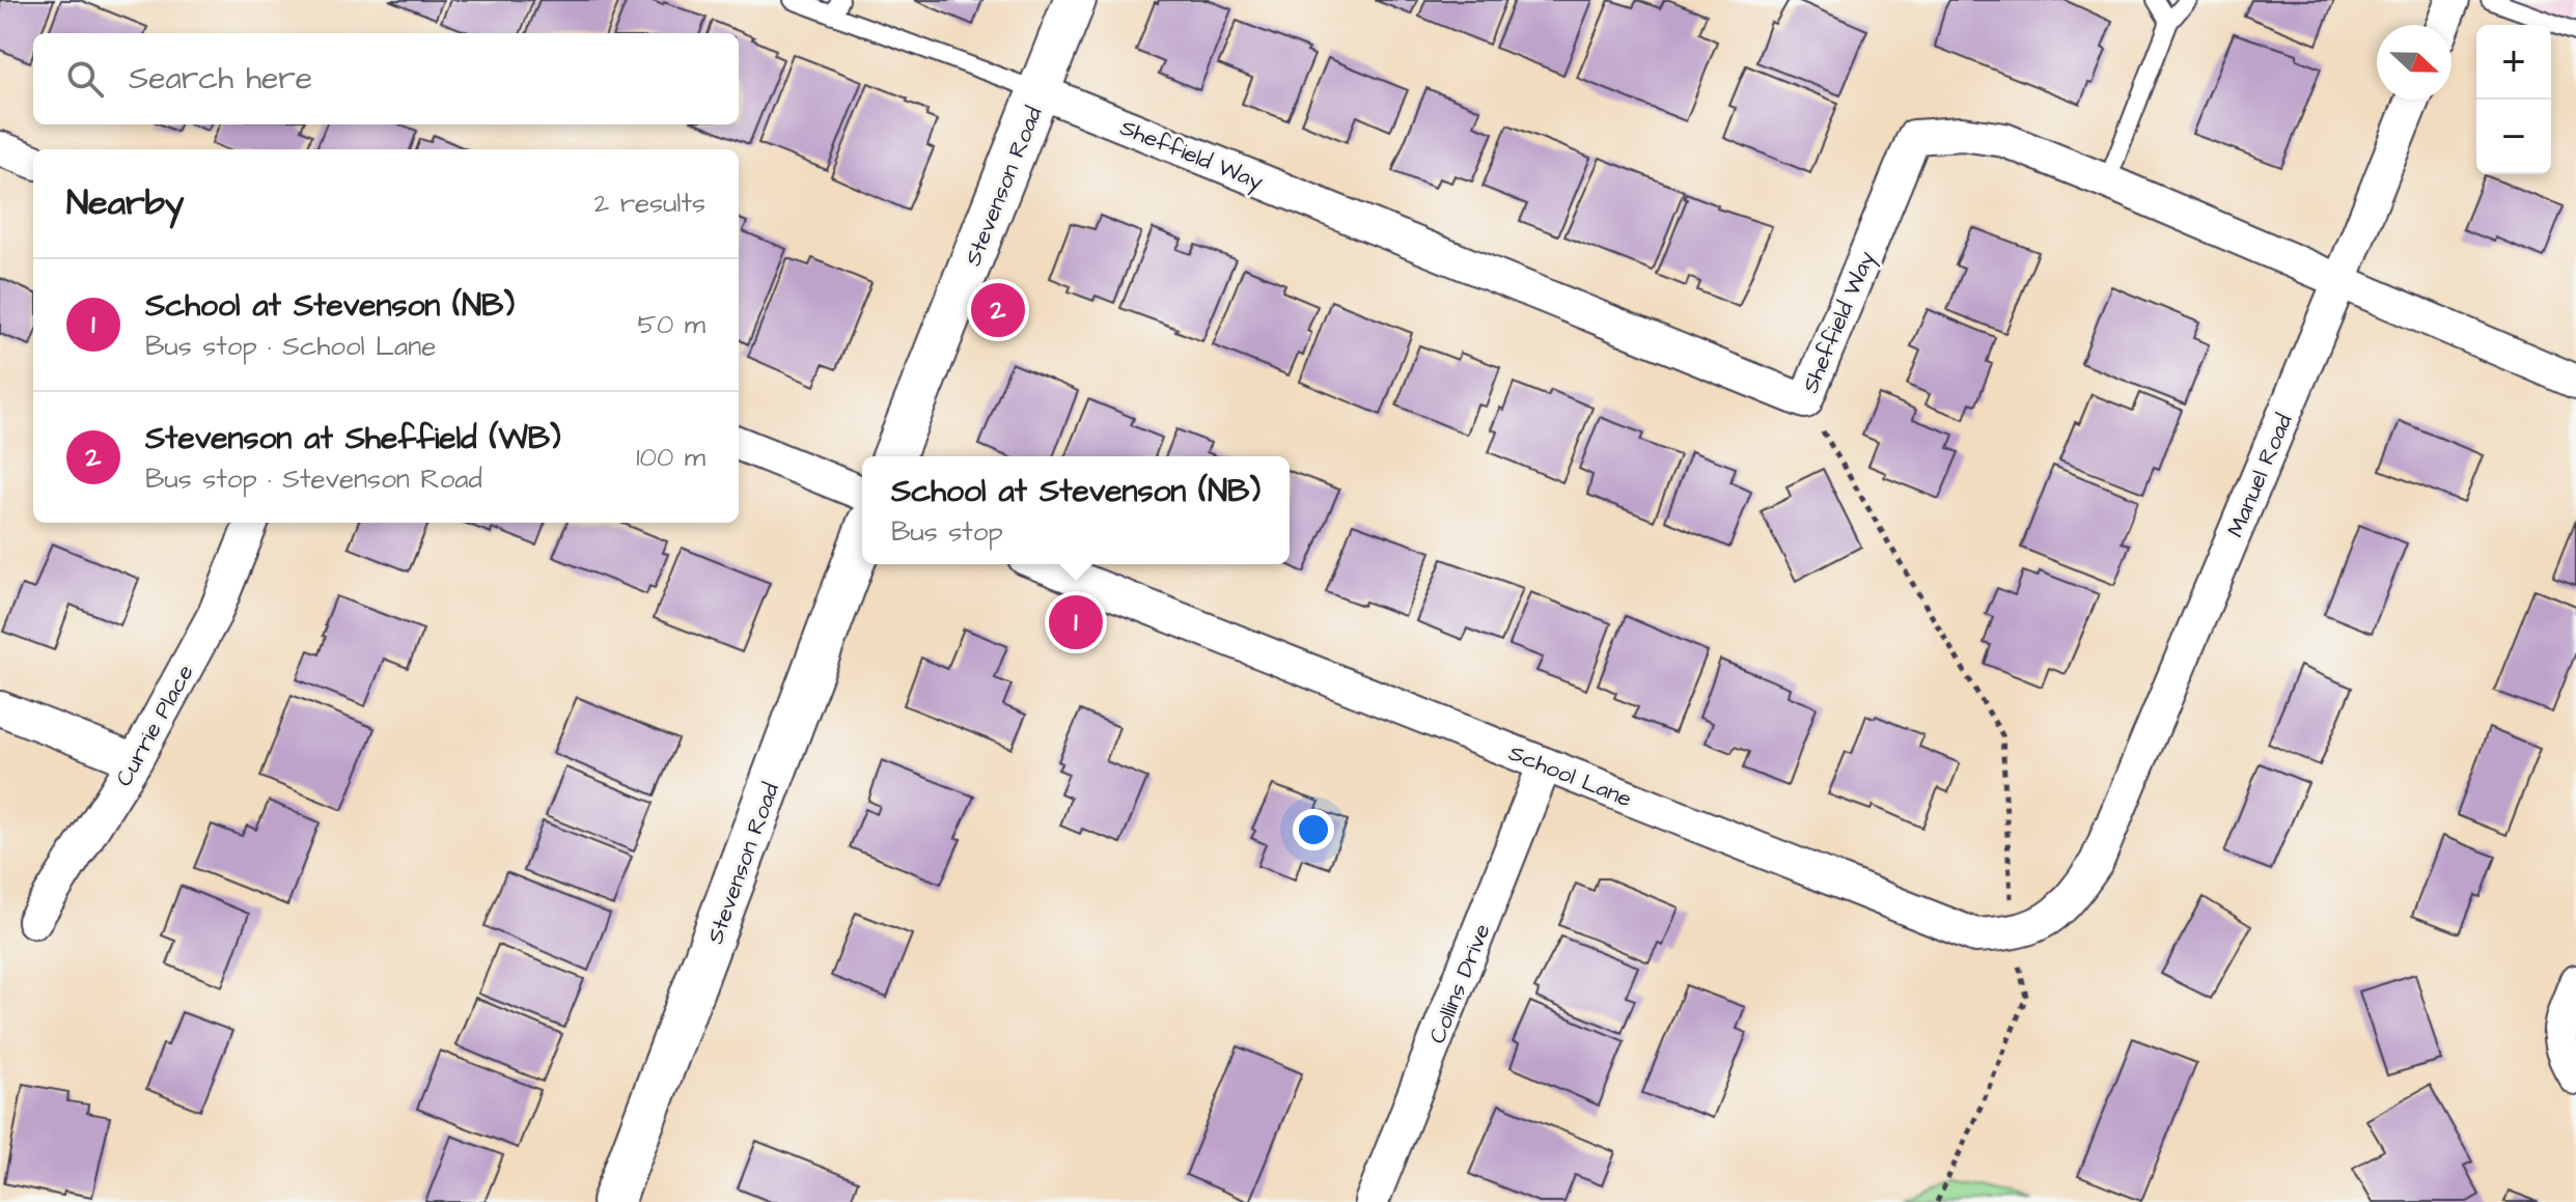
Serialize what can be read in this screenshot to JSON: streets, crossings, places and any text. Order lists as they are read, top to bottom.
{
  "streets": {
    "street": [
      "Sheffield Way",
      "Stevenson Road",
      "Manuel Road",
      "Currie Place",
      "School Lane",
      "Collins Drive"
    ]
  },
  "crossings": [
    ["Sheffield Way", "Stevenson Road"],
    ["Sheffield Way", "Manuel Road"],
    ["Manuel Road", "School Lane"],
    ["School Lane", "Collins Drive"]
  ],
  "north": "right",
  "page": {
    "map_buttons": ["+", "−"],
    "search": "Search here",
    "heading": ["Nearby", "2 results"],
    "list": [
      {
        "mark": "1",
        "name": "School at Stevenson (NB)",
        "note": "Bus stop · School Lane",
        "value": "50 m"
      },
      {
        "mark": "2",
        "name": "Stevenson at Sheffield (WB)",
        "note": "Bus stop · Stevenson Road",
        "value": "100 m"
      }
    ],
    "pins": ["2", "1"],
    "popup": ["School at Stevenson (NB)", "Bus stop"]
  }
}
